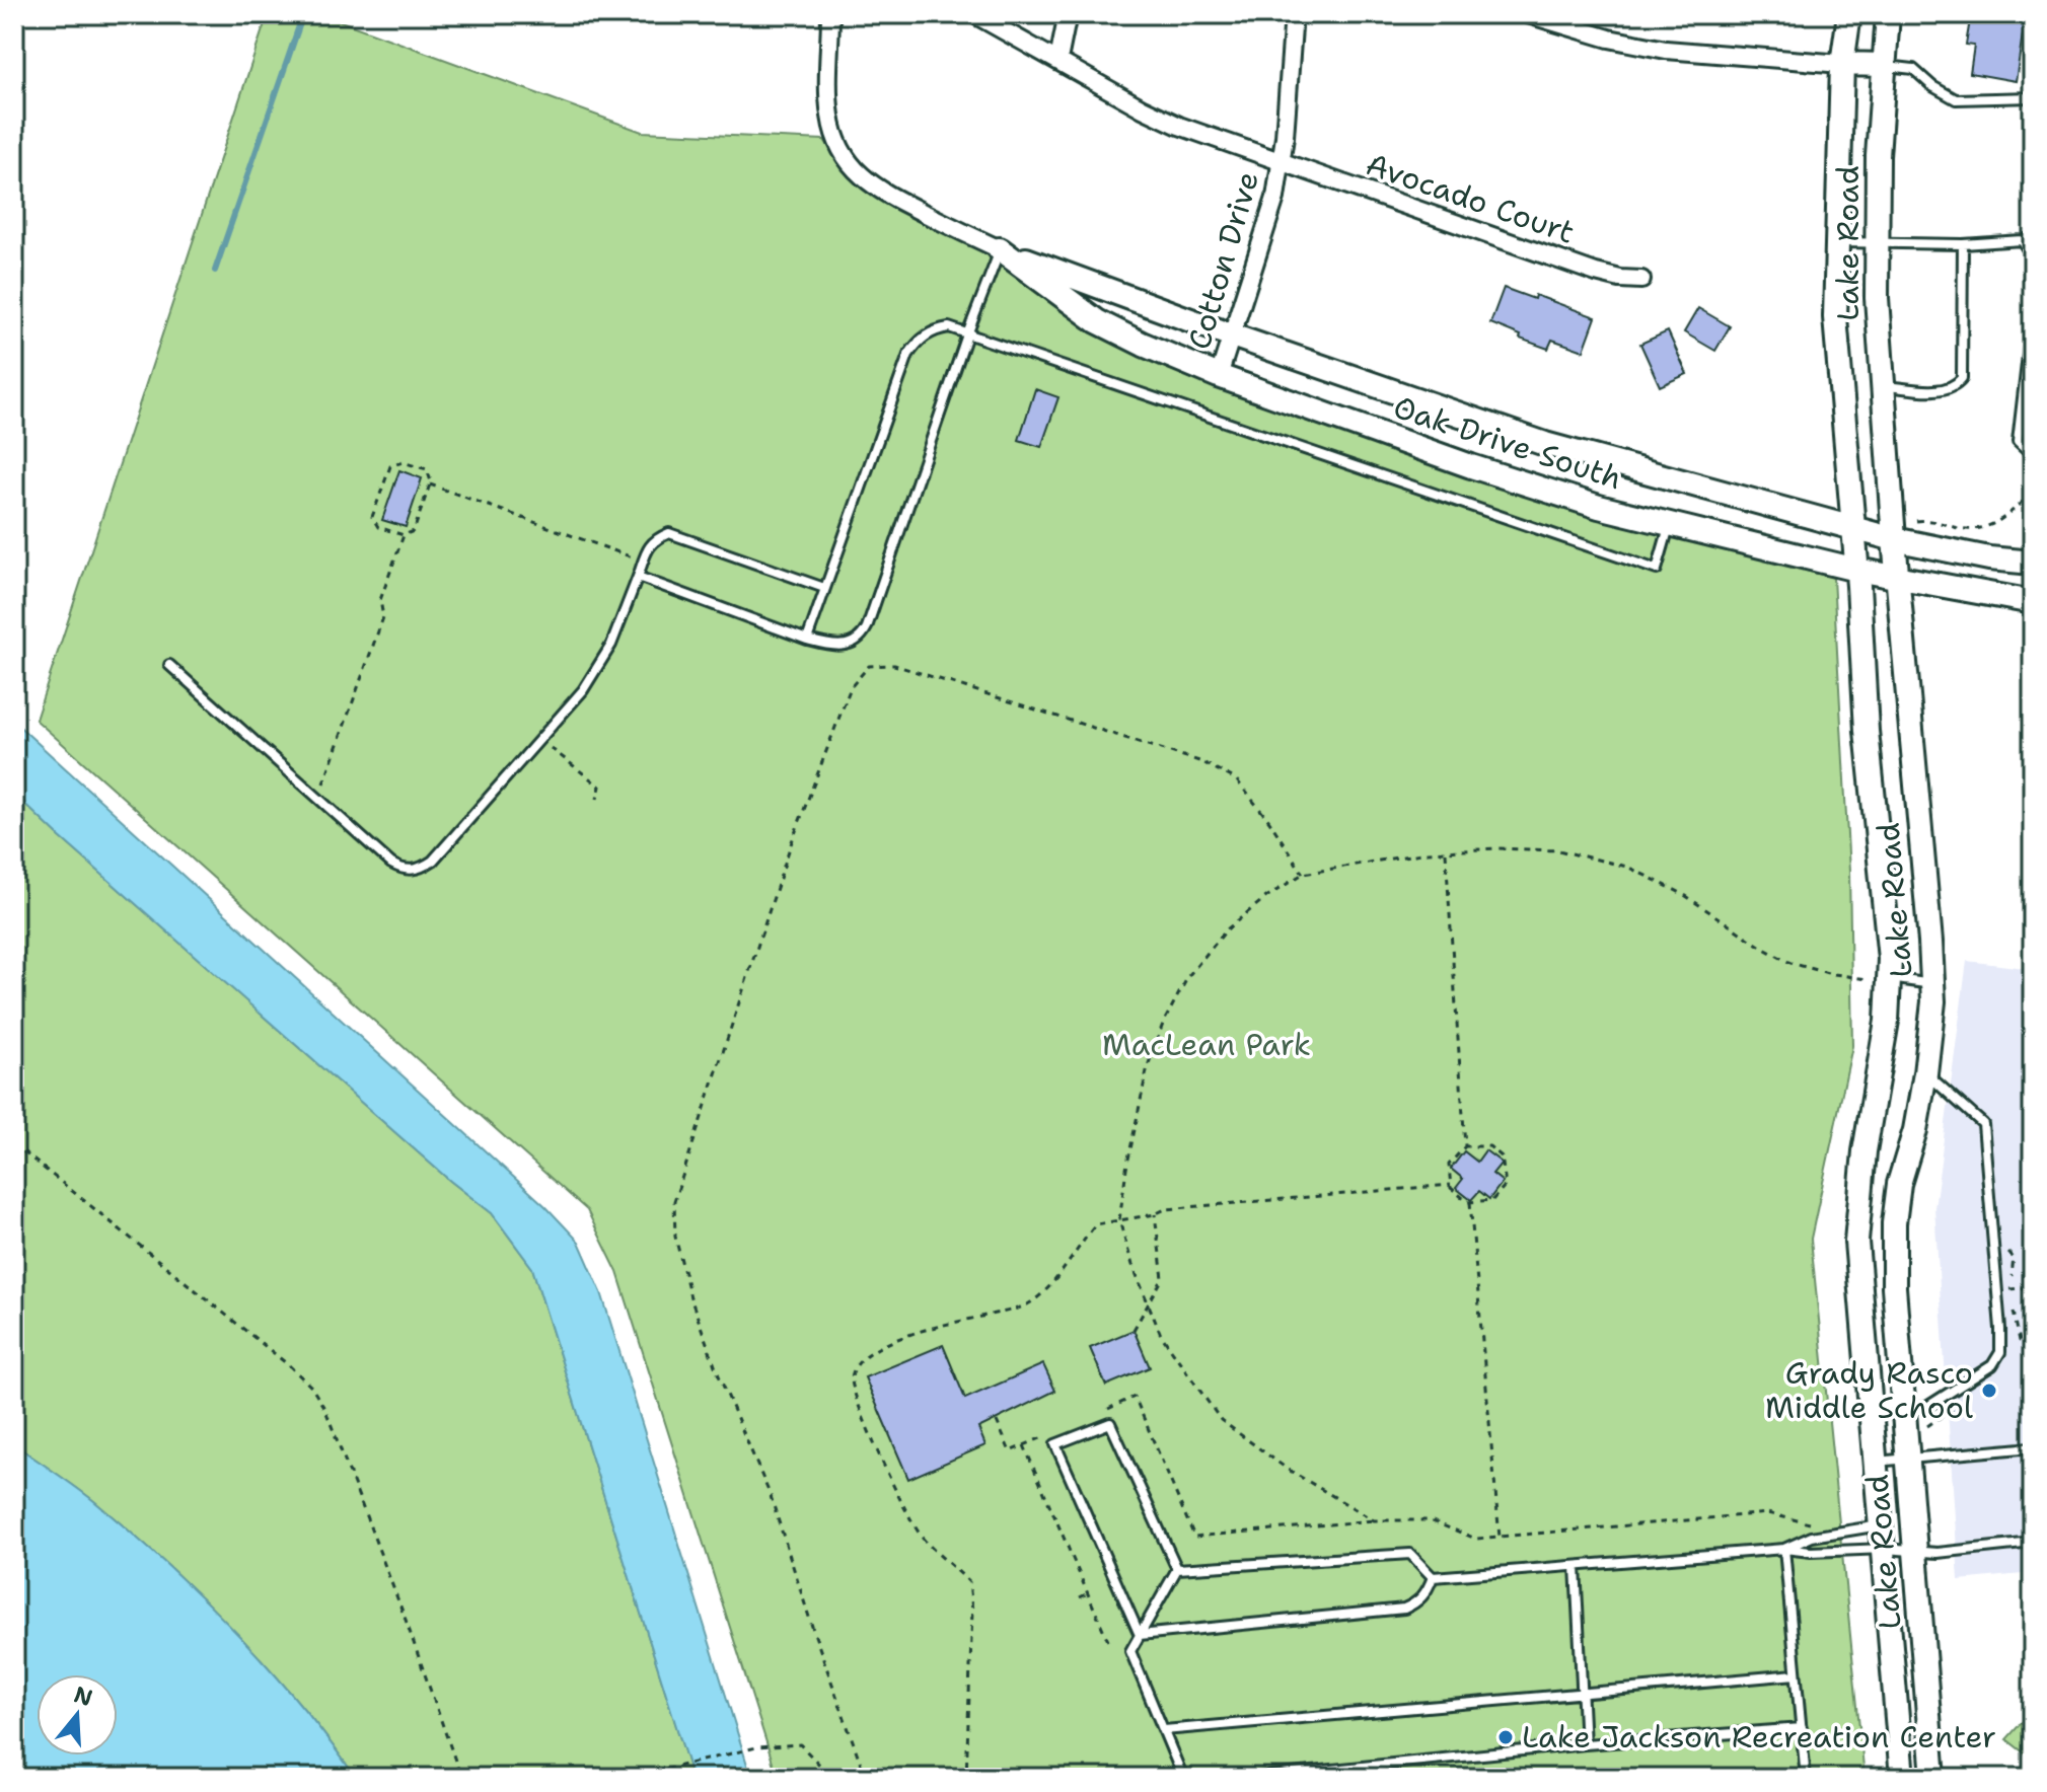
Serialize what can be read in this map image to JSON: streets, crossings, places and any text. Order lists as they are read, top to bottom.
{
  "streets": {
    "street": [
      "Avocado Court",
      "Lake Road",
      "Cotton Drive",
      "Oak Drive South"
    ]
  },
  "crossings": [
    ["Avocado Court", "Cotton Drive"],
    ["Lake Road", "Oak Drive South"],
    ["Cotton Drive", "Oak Drive South"]
  ],
  "parks": ["MacLean Park"],
  "places": ["Grady Rasco Middle School", "Lake Jackson Recreation Center"],
  "north": "top"
}
